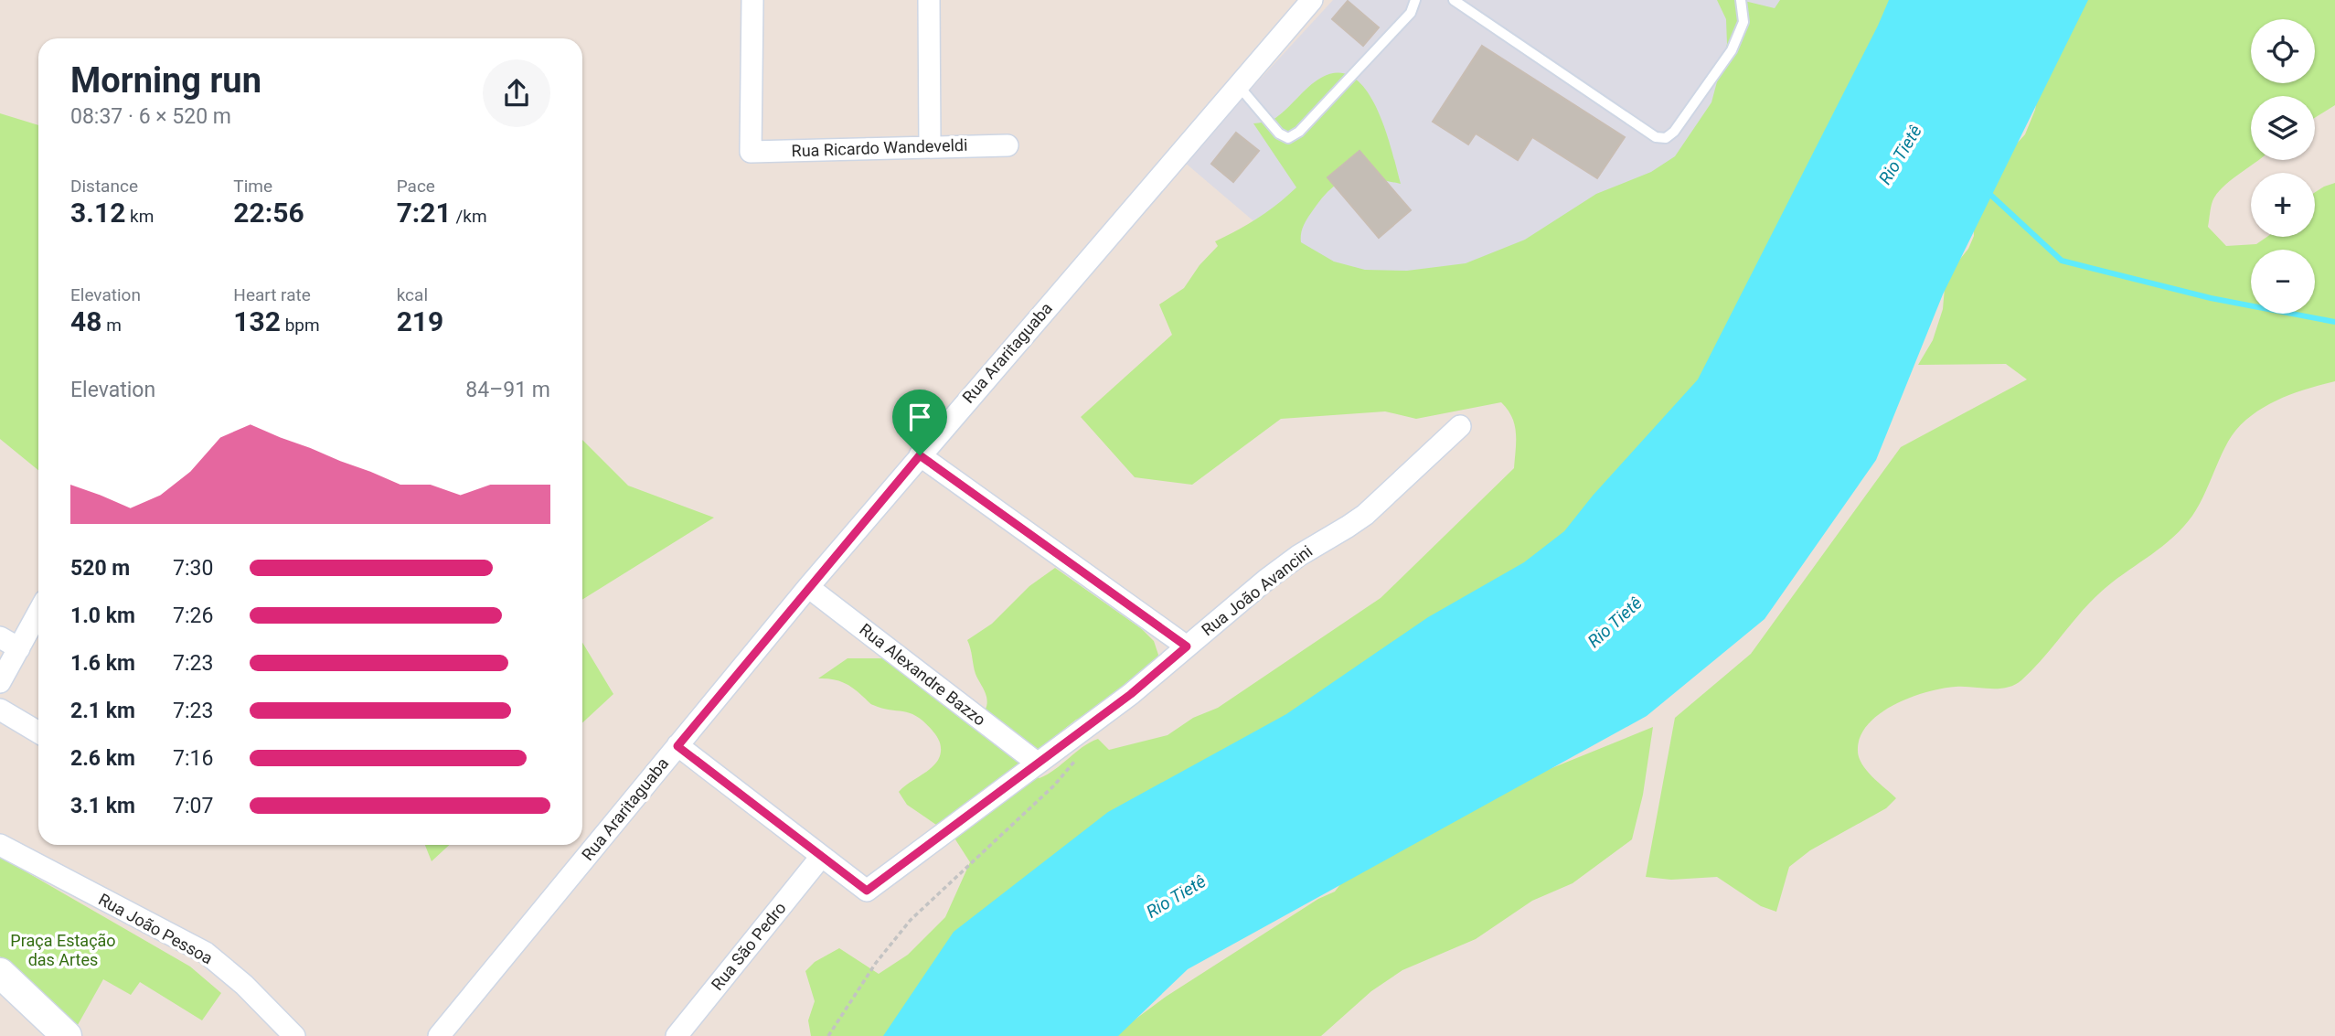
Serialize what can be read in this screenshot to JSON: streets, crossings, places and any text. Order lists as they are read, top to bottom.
{
  "streets": {
    "street": [
      "Rua Ricardo Wandeveldi",
      "Rua Araritaguaba",
      "Rua João Avancini",
      "Rua Alexandre Bazzo",
      "Rua João Pessoa",
      "Rua São Pedro"
    ]
  },
  "crossings": [
    ["Rua Araritaguaba", "Rua Alexandre Bazzo"],
    ["Rua João Avancini", "Rua Alexandre Bazzo"],
    ["Rua João Avancini", "Rua São Pedro"]
  ],
  "water": ["Rio Tietê"],
  "parks": ["Praça Estação das Artes"],
  "page": {
    "map_buttons": ["+", "−"],
    "heading": ["Morning run", "08:37 · 6 × 520 m"],
    "stats": [
      ["Distance", "3.12 km"],
      ["Time", "22:56"],
      ["Pace", "7:21 /km"],
      ["Elevation", "48 m"],
      ["Heart rate", "132 bpm"],
      ["kcal", "219"]
    ],
    "chart": ["Elevation", "84–91 m"],
    "list": [
      {
        "name": "520 m",
        "note": "7:30"
      },
      {
        "name": "1.0 km",
        "note": "7:26"
      },
      {
        "name": "1.6 km",
        "note": "7:23"
      },
      {
        "name": "2.1 km",
        "note": "7:23"
      },
      {
        "name": "2.6 km",
        "note": "7:16"
      },
      {
        "name": "3.1 km",
        "note": "7:07"
      }
    ]
  }
}
